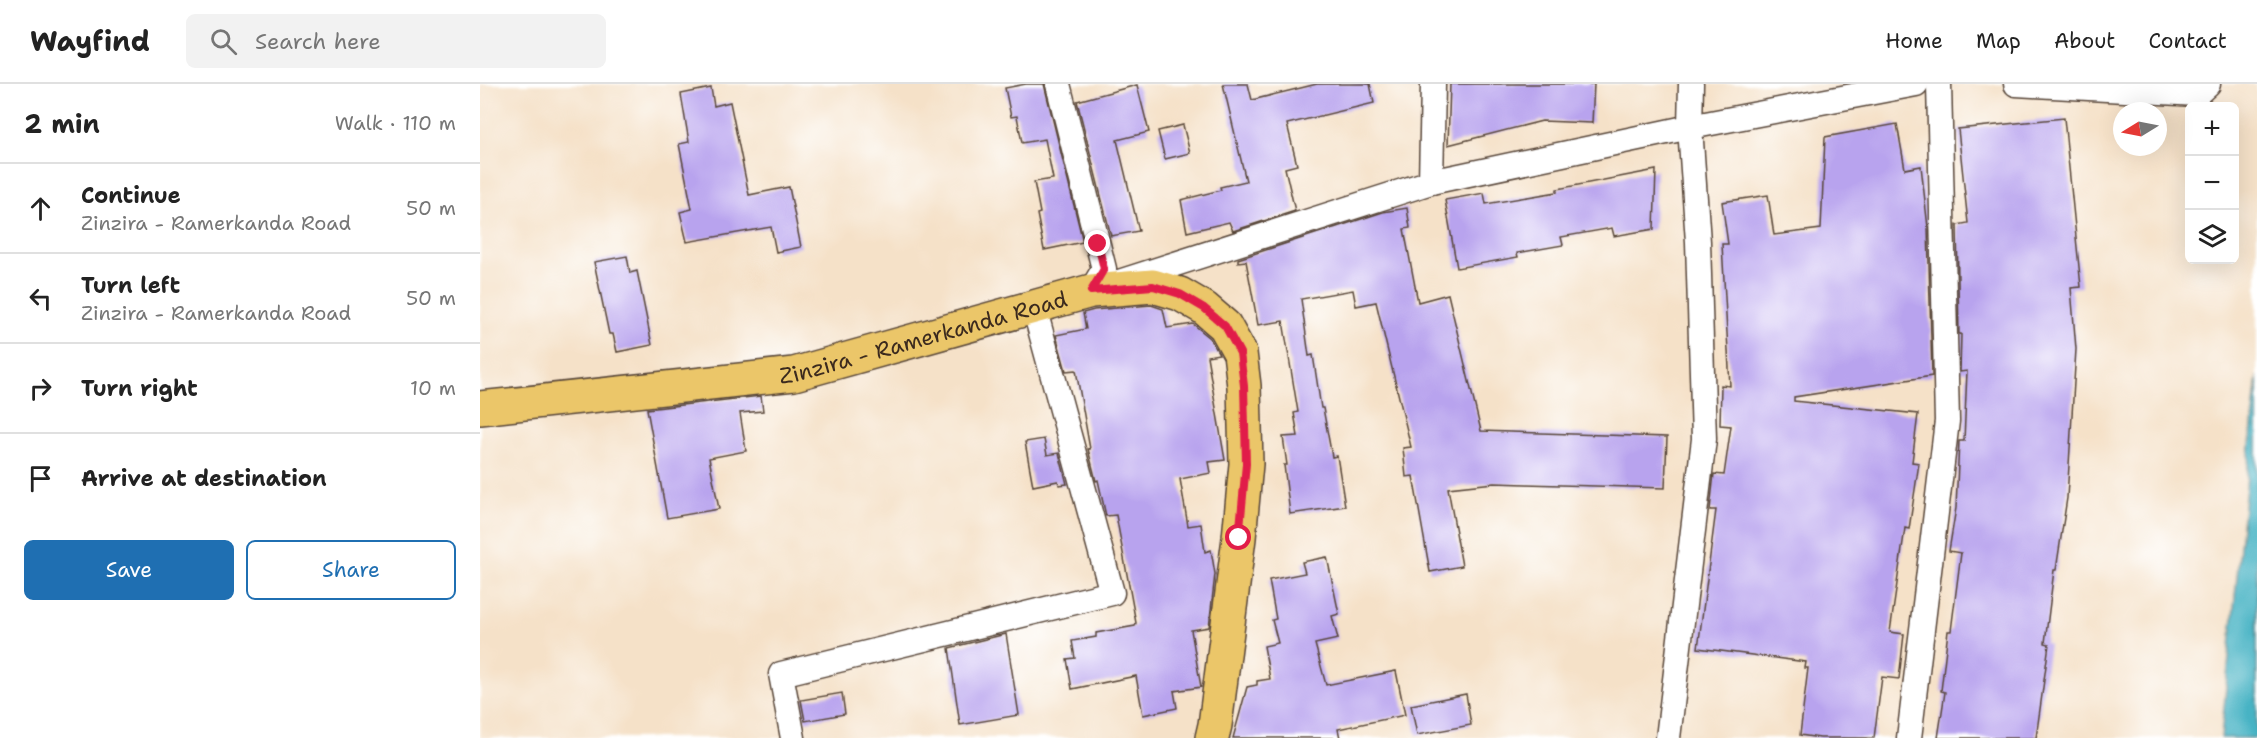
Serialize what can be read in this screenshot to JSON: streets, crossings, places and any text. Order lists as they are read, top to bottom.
{
  "streets": {
    "main road": ["Zinzira - Ramerkanda Road"]
  },
  "north": "left",
  "page": {
    "header": "Wayfind",
    "search": "Search here",
    "nav": [
      "Home",
      "Map",
      "About",
      "Contact"
    ],
    "heading": ["2 min", "Walk · 110 m"],
    "map_buttons": ["+", "−"],
    "list": [
      ["Continue", "Zinzira - Ramerkanda Road", "50 m"],
      ["Turn left", "Zinzira - Ramerkanda Road", "50 m"],
      ["Turn right", "10 m"],
      "Arrive at destination"
    ],
    "buttons": ["Save", "Share"]
  }
}
